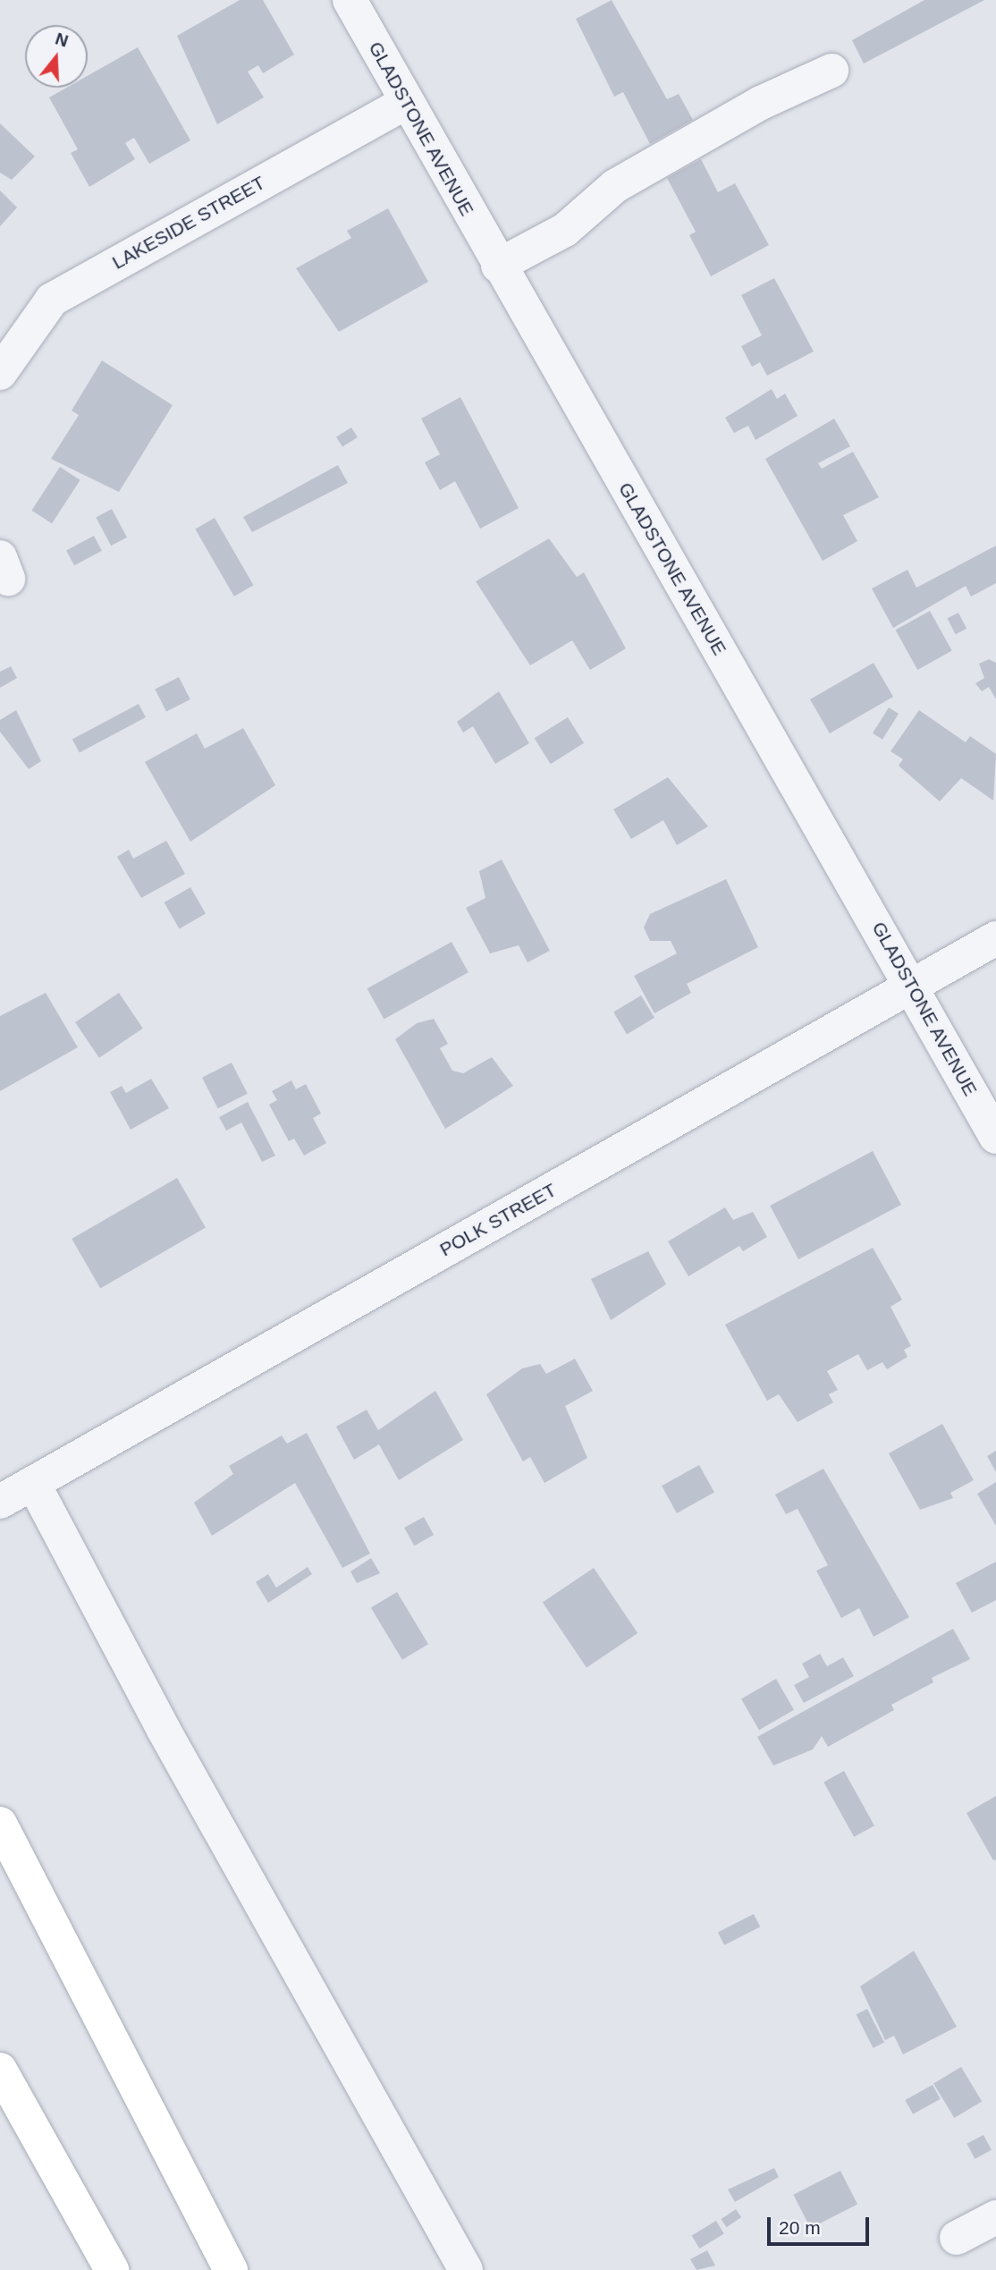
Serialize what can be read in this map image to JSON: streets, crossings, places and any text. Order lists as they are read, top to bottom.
{
  "streets": {
    "street": ["GLADSTONE AVENUE", "LAKESIDE STREET", "POLK STREET"]
  },
  "crossings": [
    ["GLADSTONE AVENUE", "LAKESIDE STREET"],
    ["GLADSTONE AVENUE", "POLK STREET"]
  ],
  "scale_bar": "20 m",
  "north": "top"
}
